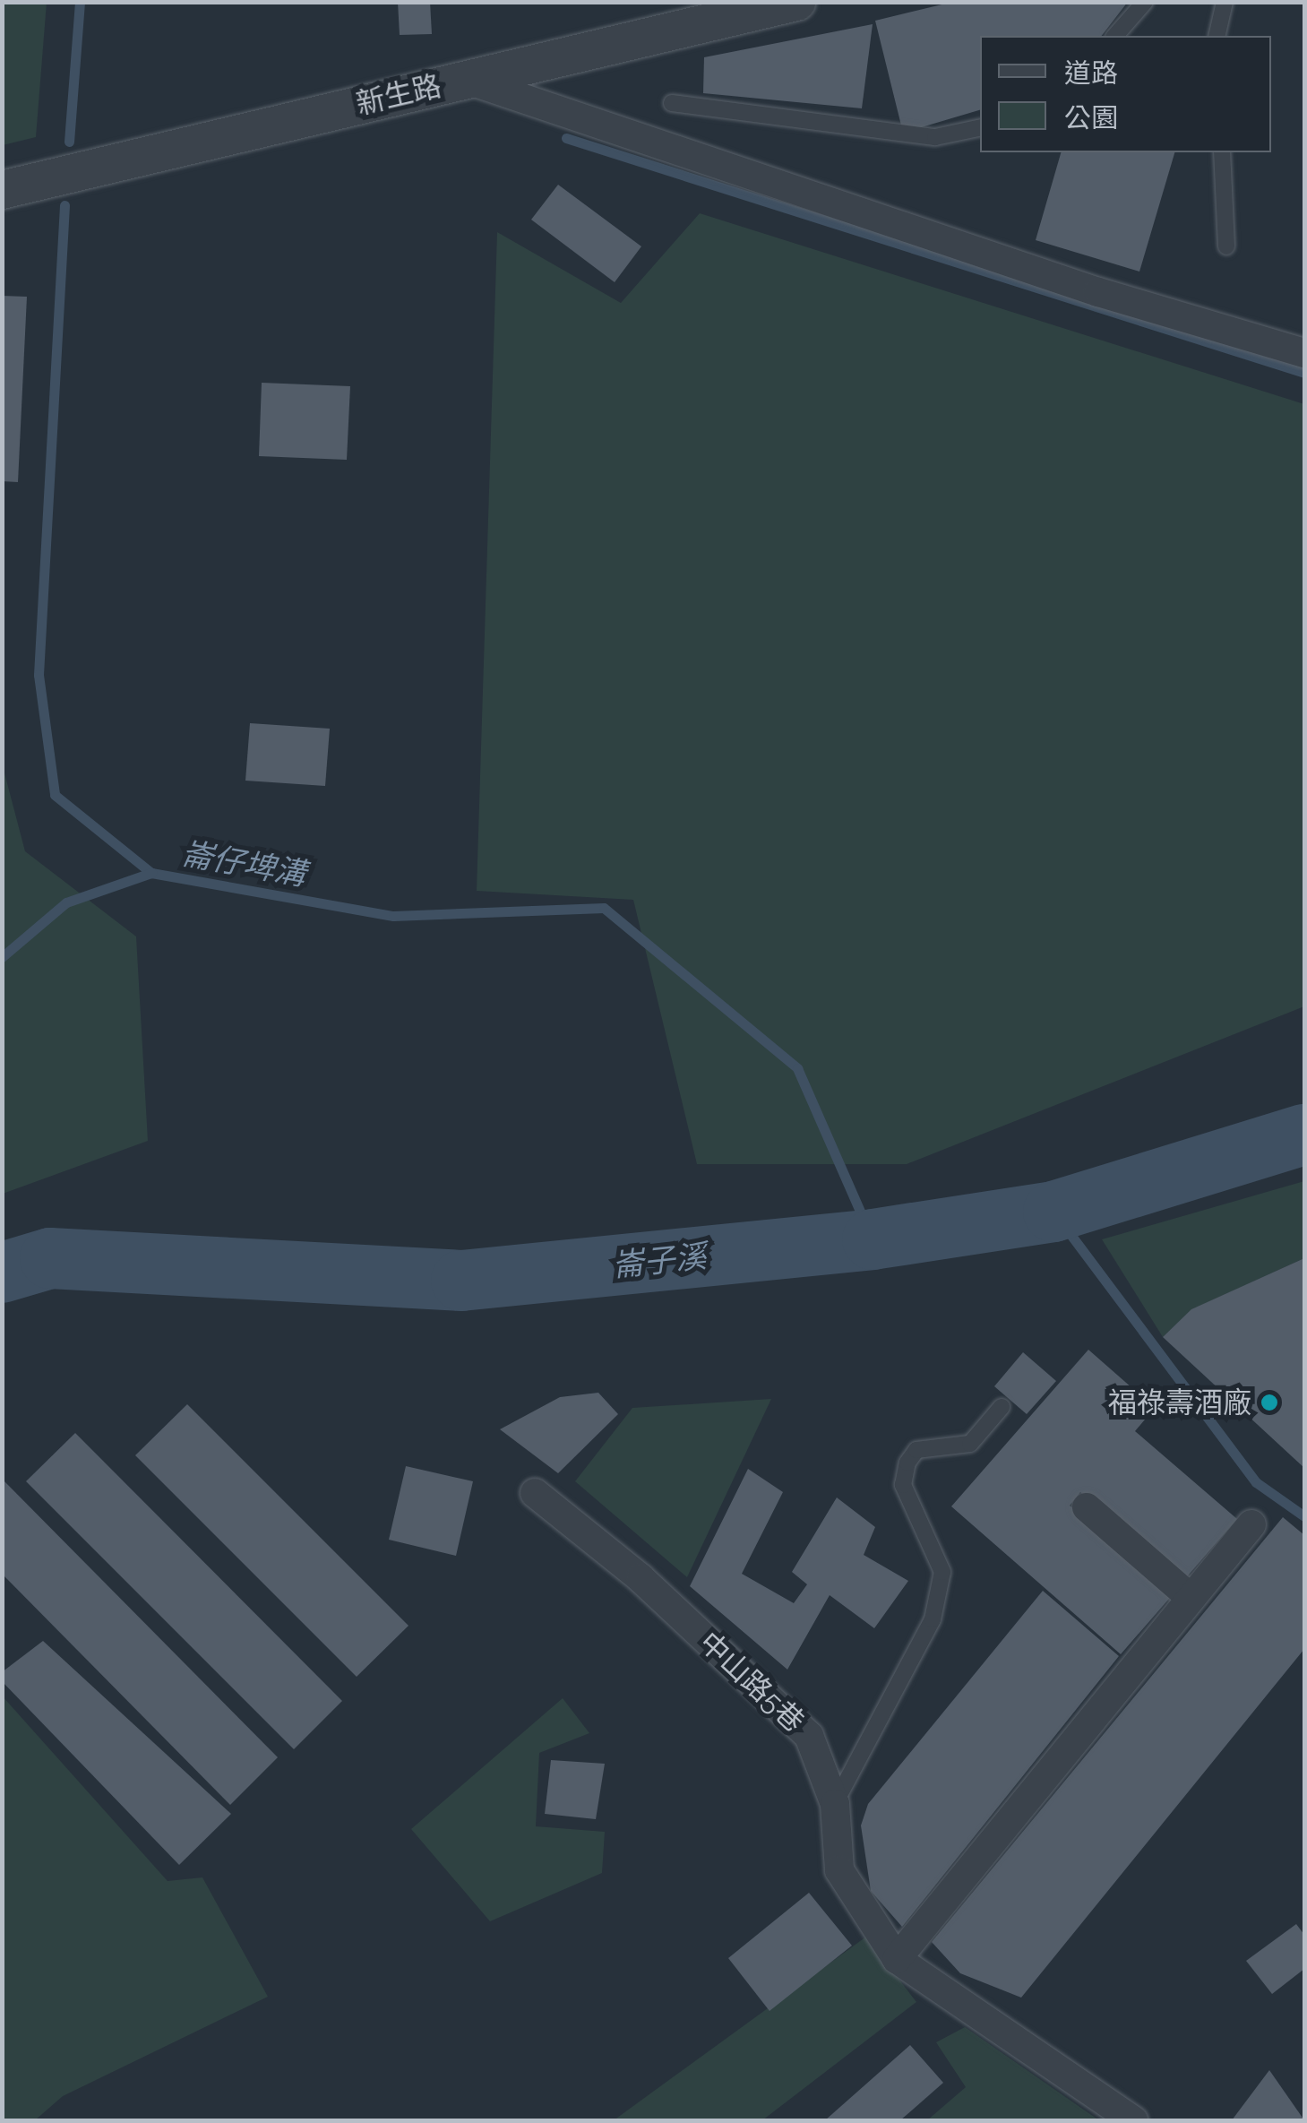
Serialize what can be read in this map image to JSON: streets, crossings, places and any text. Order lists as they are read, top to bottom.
{
  "streets": {
    "street": ["新生路", "中山路5巷"]
  },
  "water": ["崙仔埤溝", "崙子溪"],
  "places": ["福祿壽酒廠"],
  "legend": ["道路", "公園"]
}
